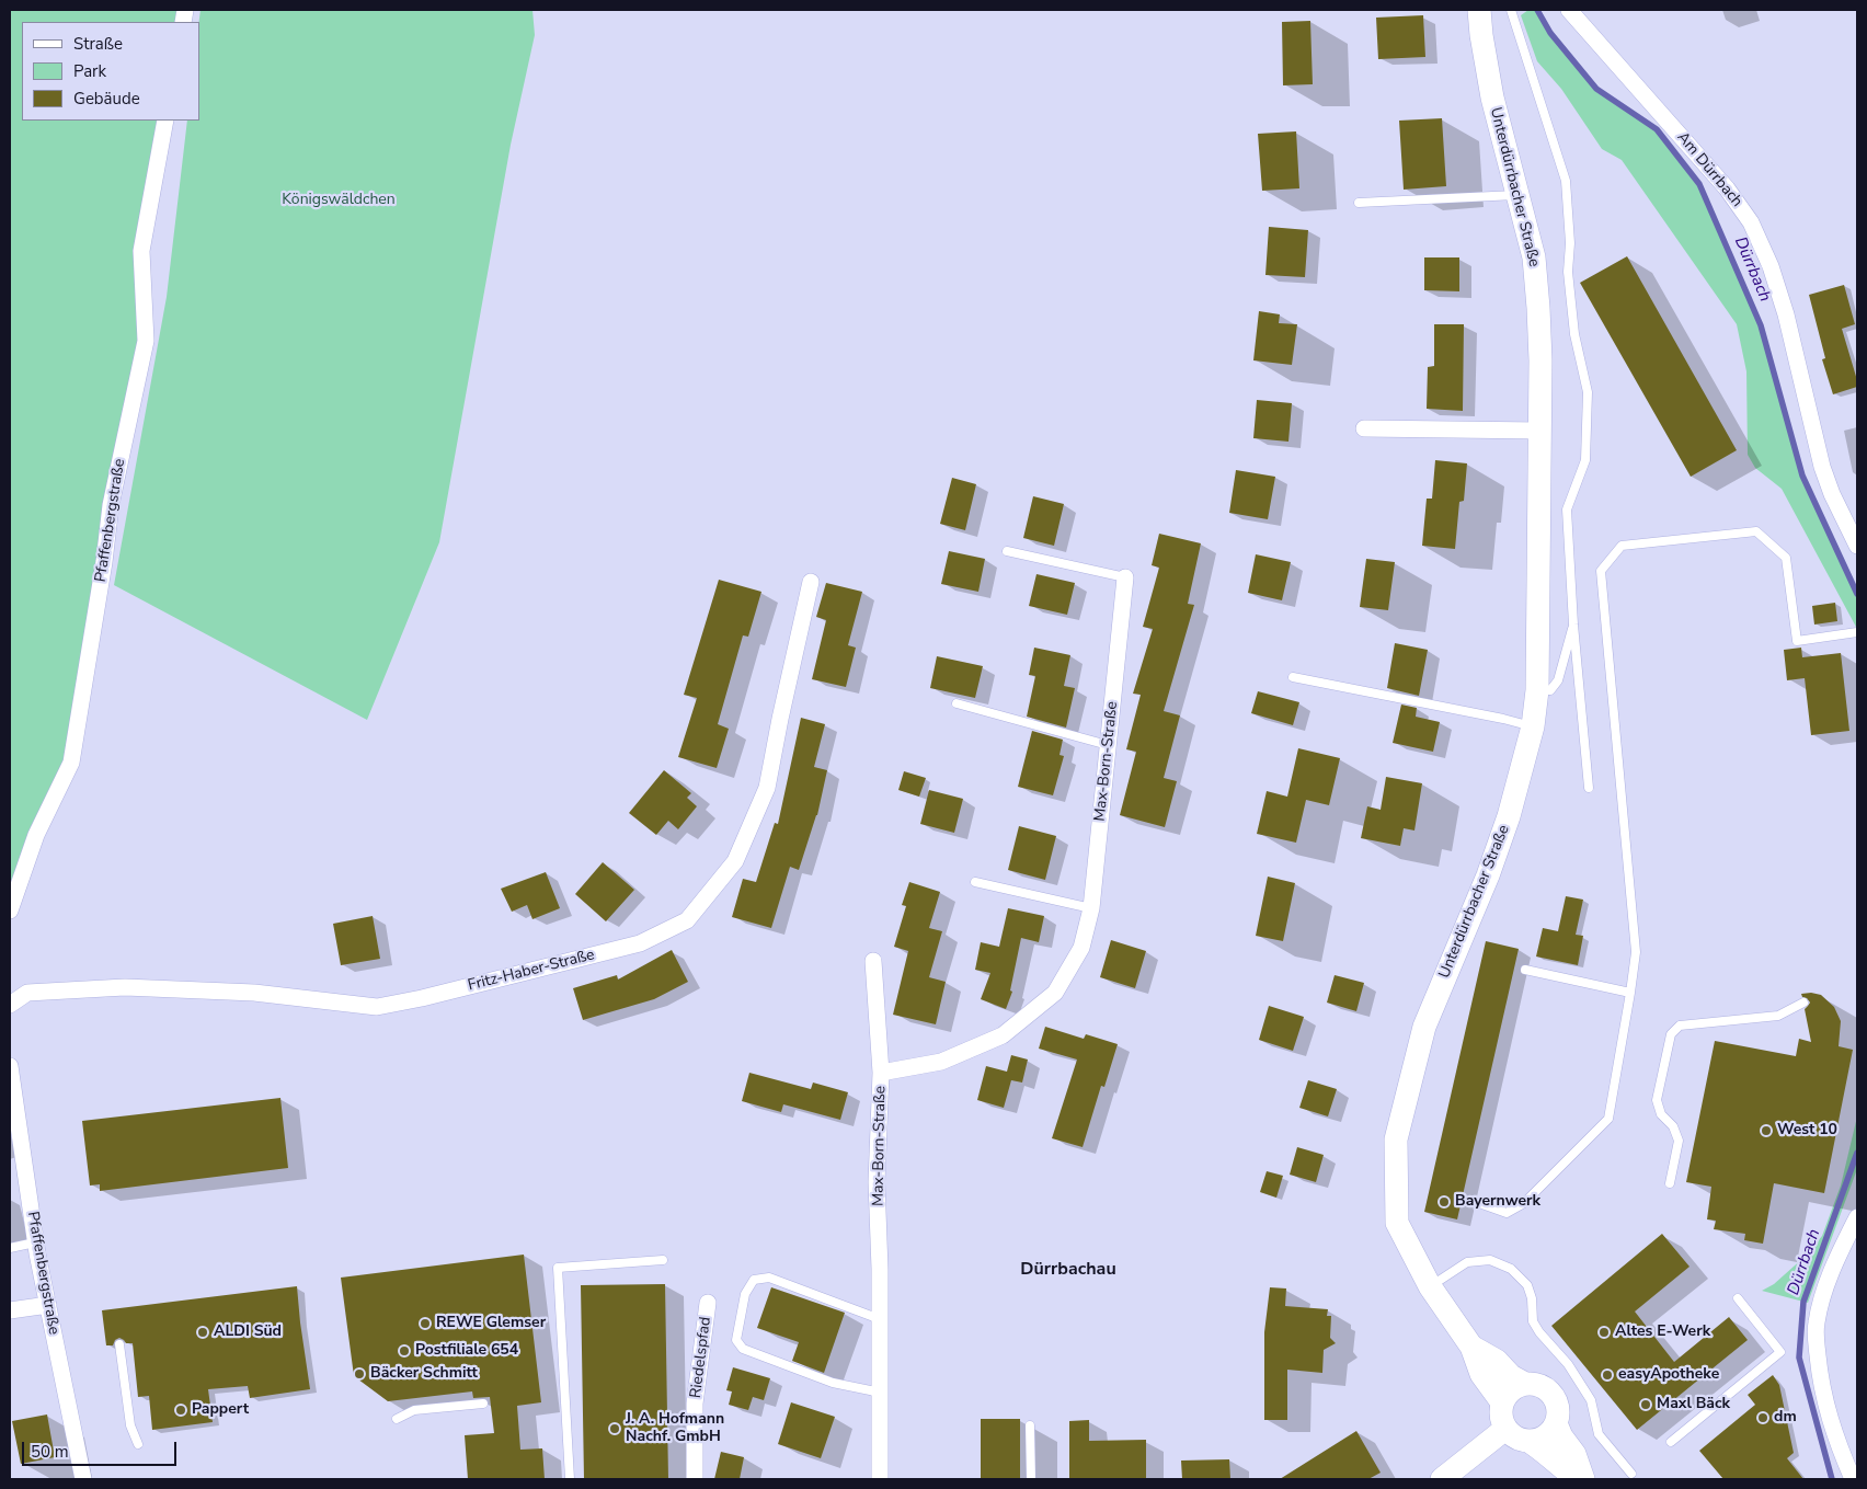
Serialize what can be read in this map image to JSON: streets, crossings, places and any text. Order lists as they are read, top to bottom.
{
  "streets": {
    "street": [
      "Am Dürrbach",
      "Unterdürrbacher Straße",
      "Pfaffenbergstraße",
      "Max-Born-Straße",
      "Fritz-Haber-Straße",
      "Riedelspfad"
    ]
  },
  "districts": ["Dürrbachau"],
  "water": ["Dürrbach"],
  "parks": ["Königswäldchen"],
  "places": [
    "West 10",
    "Bayernwerk",
    "REWE Glemser",
    "ALDI Süd",
    "Altes E-Werk",
    "Postfiliale 654",
    "Bäcker Schmitt",
    "easyApotheke",
    "Maxl Bäck",
    "Pappert",
    "dm",
    "J. A. Hofmann Nachf. GmbH"
  ],
  "legend": ["Straße", "Park", "Gebäude"],
  "scale_bar": "50 m"
}
